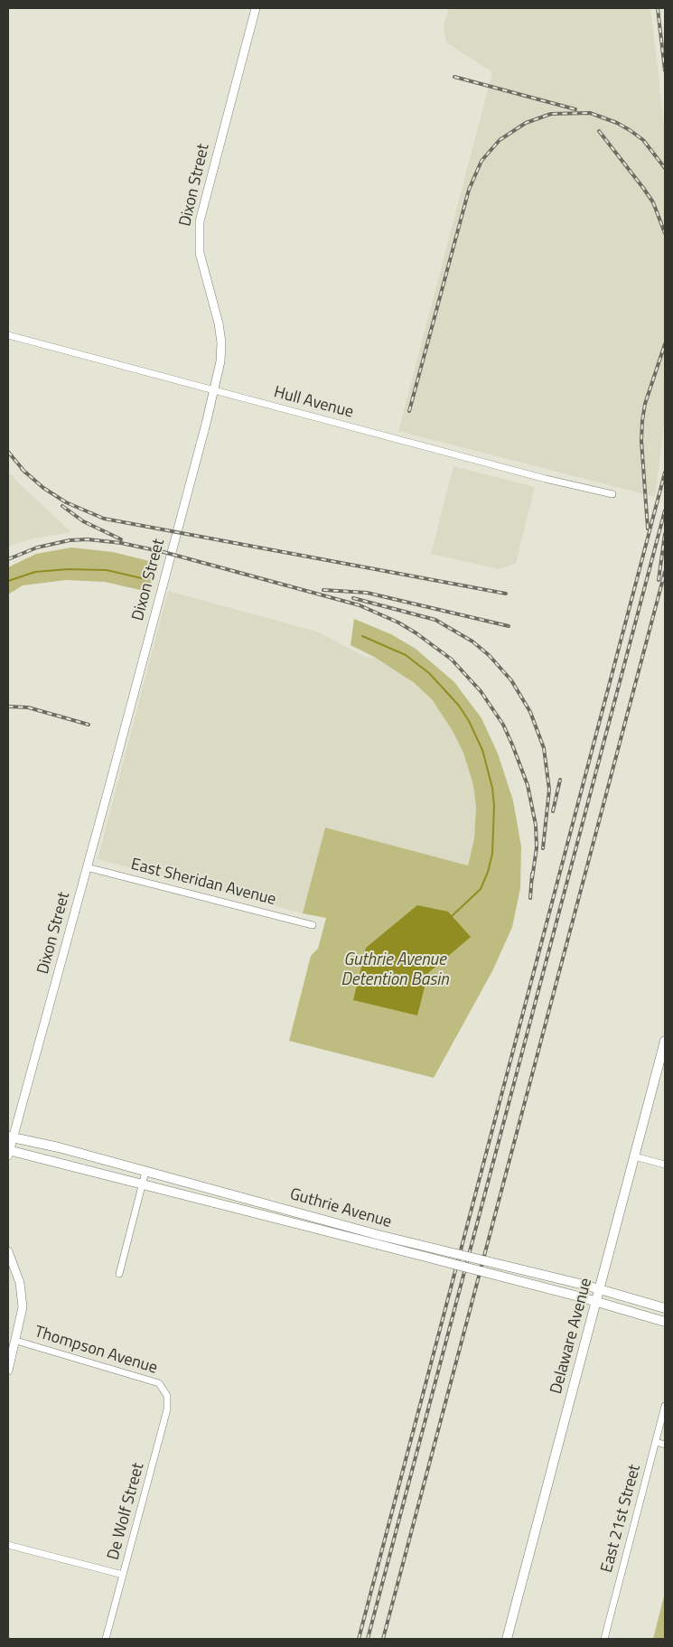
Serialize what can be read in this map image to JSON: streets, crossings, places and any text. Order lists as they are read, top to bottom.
{
  "streets": {
    "main road": ["Guthrie Avenue", "Delaware Avenue"],
    "street": [
      "Dixon Street",
      "Hull Avenue",
      "East Sheridan Avenue",
      "Thompson Avenue",
      "De Wolf Street",
      "East 21st Street"
    ]
  },
  "crossings": [
    ["Dixon Street", "Hull Avenue"],
    ["Dixon Street", "East Sheridan Avenue"],
    ["Dixon Street", "Guthrie Avenue"],
    ["Guthrie Avenue", "Delaware Avenue"],
    ["Thompson Avenue", "De Wolf Street"]
  ],
  "water": ["Guthrie Avenue Detention Basin"]
}
